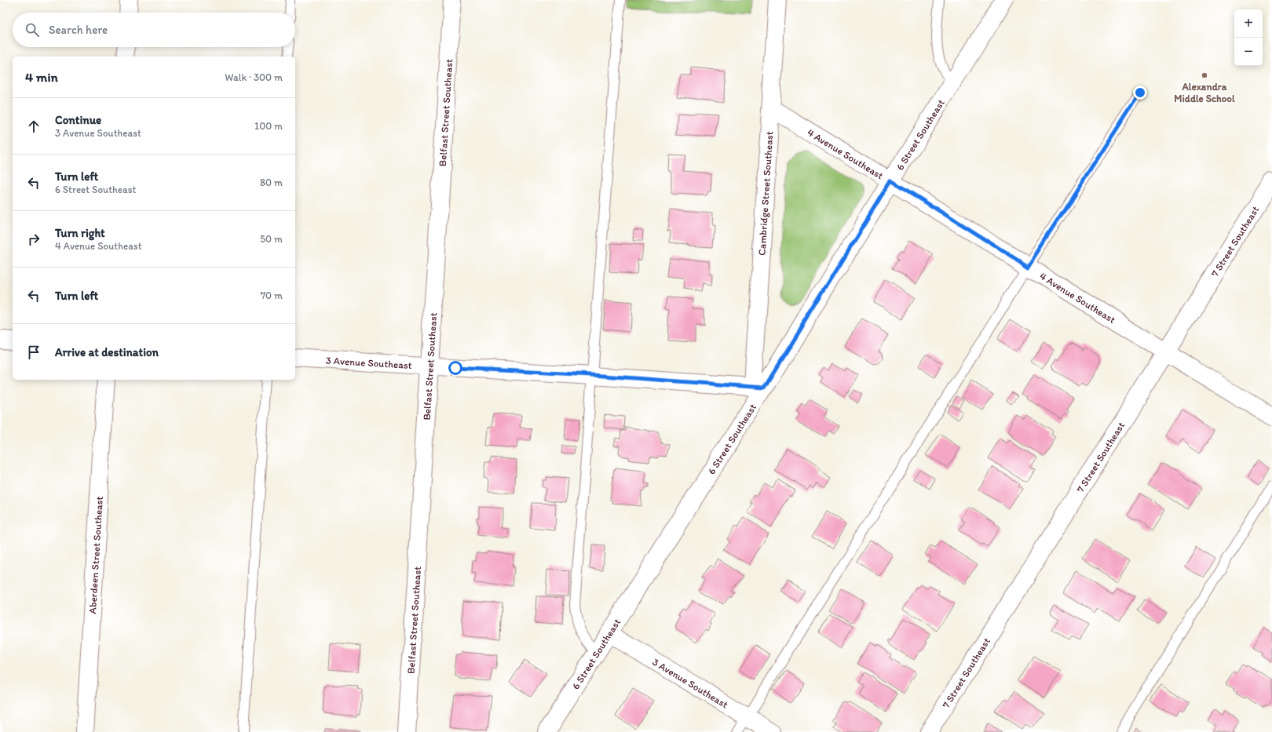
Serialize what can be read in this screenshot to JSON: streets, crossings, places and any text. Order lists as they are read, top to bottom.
{
  "streets": {
    "street": [
      "Belfast Street Southeast",
      "6 Street Southeast",
      "4 Avenue Southeast",
      "Cambridge Street Southeast",
      "7 Street Southeast",
      "3 Avenue Southeast",
      "Aberdeen Street Southeast"
    ]
  },
  "crossings": [
    ["Belfast Street Southeast", "3 Avenue Southeast"],
    ["6 Street Southeast", "4 Avenue Southeast"],
    ["6 Street Southeast", "Cambridge Street Southeast"],
    ["6 Street Southeast", "3 Avenue Southeast"],
    ["4 Avenue Southeast", "Cambridge Street Southeast"],
    ["4 Avenue Southeast", "7 Street Southeast"],
    ["Cambridge Street Southeast", "3 Avenue Southeast"]
  ],
  "places": ["Alexandra Middle School"],
  "page": {
    "map_buttons": ["+", "−"],
    "search": "Search here",
    "heading": ["4 min", "Walk · 300 m"],
    "list": [
      ["Continue", "3 Avenue Southeast", "100 m"],
      ["Turn left", "6 Street Southeast", "80 m"],
      ["Turn right", "4 Avenue Southeast", "50 m"],
      ["Turn left", "70 m"],
      "Arrive at destination"
    ]
  }
}
